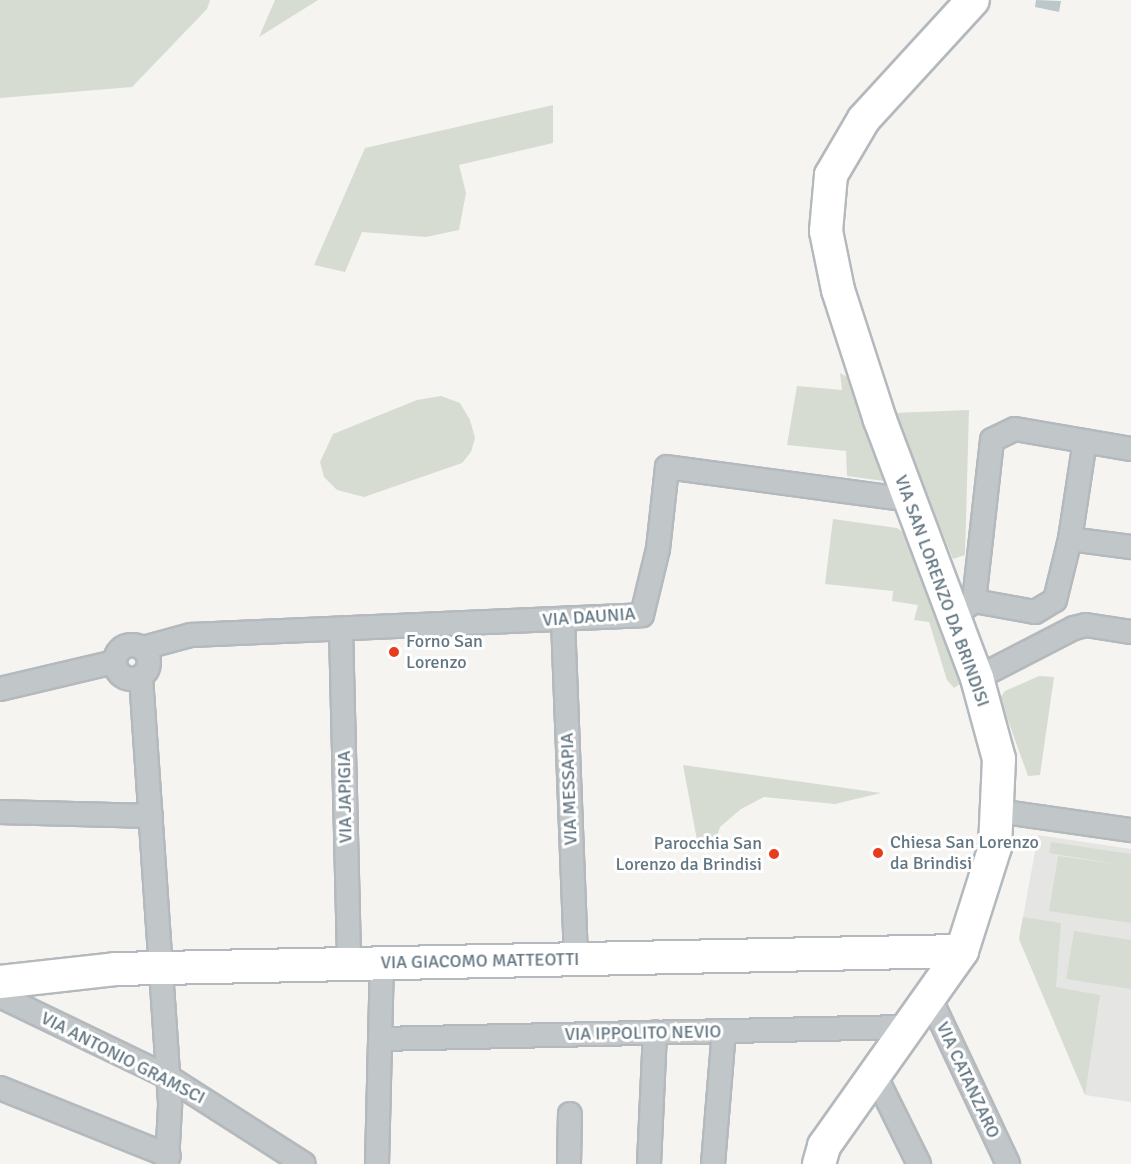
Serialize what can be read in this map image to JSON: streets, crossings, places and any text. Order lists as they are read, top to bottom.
{
  "streets": {
    "street": [
      "VIA SAN LORENZO DA BRINDISI",
      "VIA DAUNIA",
      "VIA MESSAPIA",
      "VIA JAPIGIA",
      "VIA GIACOMO MATTEOTTI",
      "VIA IPPOLITO NEVIO",
      "VIA ANTONIO GRAMSCI",
      "VIA CATANZARO"
    ]
  },
  "crossings": [
    ["VIA SAN LORENZO DA BRINDISI", "VIA DAUNIA"],
    ["VIA SAN LORENZO DA BRINDISI", "VIA GIACOMO MATTEOTTI"],
    ["VIA SAN LORENZO DA BRINDISI", "VIA IPPOLITO NEVIO"],
    ["VIA SAN LORENZO DA BRINDISI", "VIA CATANZARO"],
    ["VIA DAUNIA", "VIA MESSAPIA"],
    ["VIA DAUNIA", "VIA JAPIGIA"],
    ["VIA MESSAPIA", "VIA GIACOMO MATTEOTTI"],
    ["VIA JAPIGIA", "VIA GIACOMO MATTEOTTI"]
  ],
  "places": ["Forno San Lorenzo", "Chiesa San Lorenzo da Brindisi", "Parocchia San Lorenzo da Brindisi"]
}
